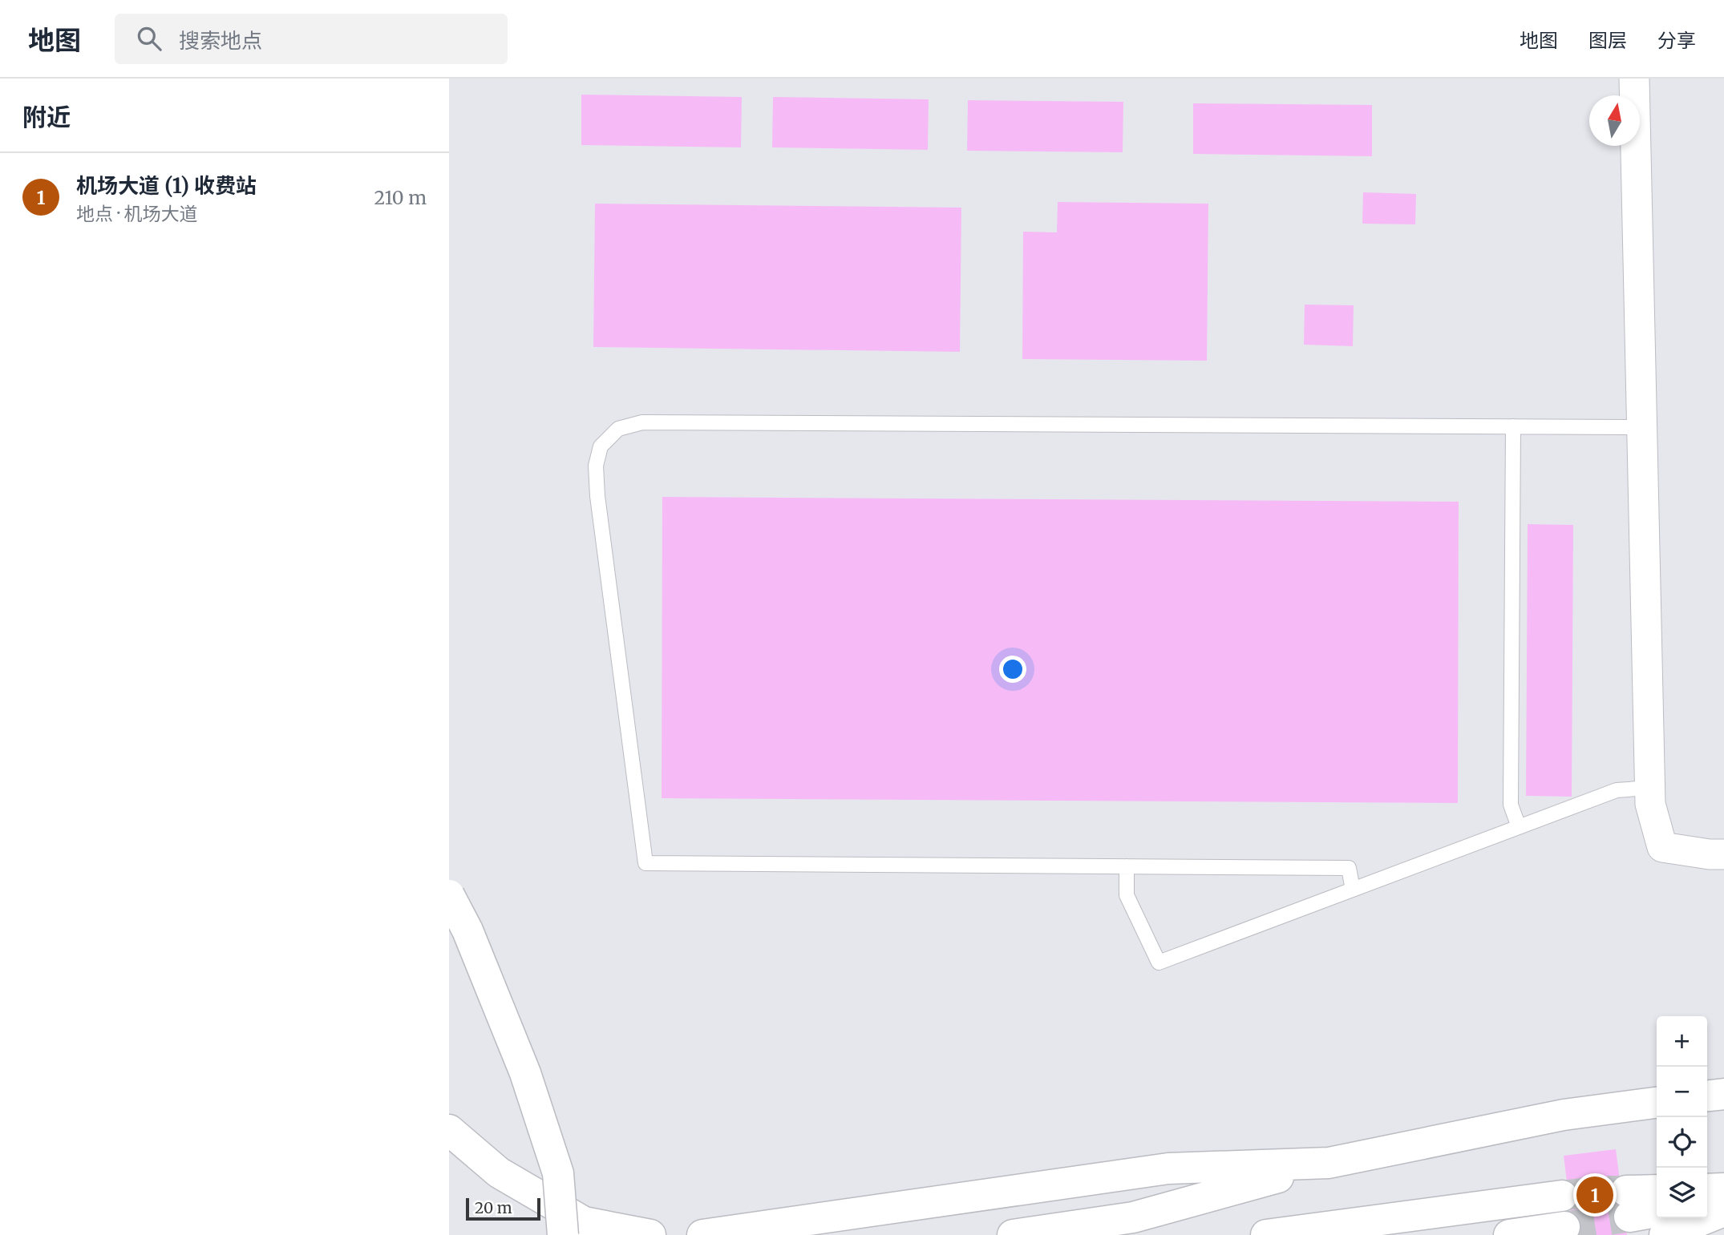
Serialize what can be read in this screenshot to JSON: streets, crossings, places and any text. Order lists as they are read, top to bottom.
{
  "scale_bar": "20 m",
  "north": "top",
  "page": {
    "header": "地图",
    "search": "搜索地点",
    "nav": ["地图", "图层", "分享"],
    "heading": "附近",
    "list": [
      {
        "mark": "1",
        "name": "机场大道 (1) 收费站",
        "note": "地点 · 机场大道",
        "value": "210 m"
      }
    ],
    "map_buttons": ["+", "−"],
    "pins": "1",
    "scale": "20 m"
  }
}
